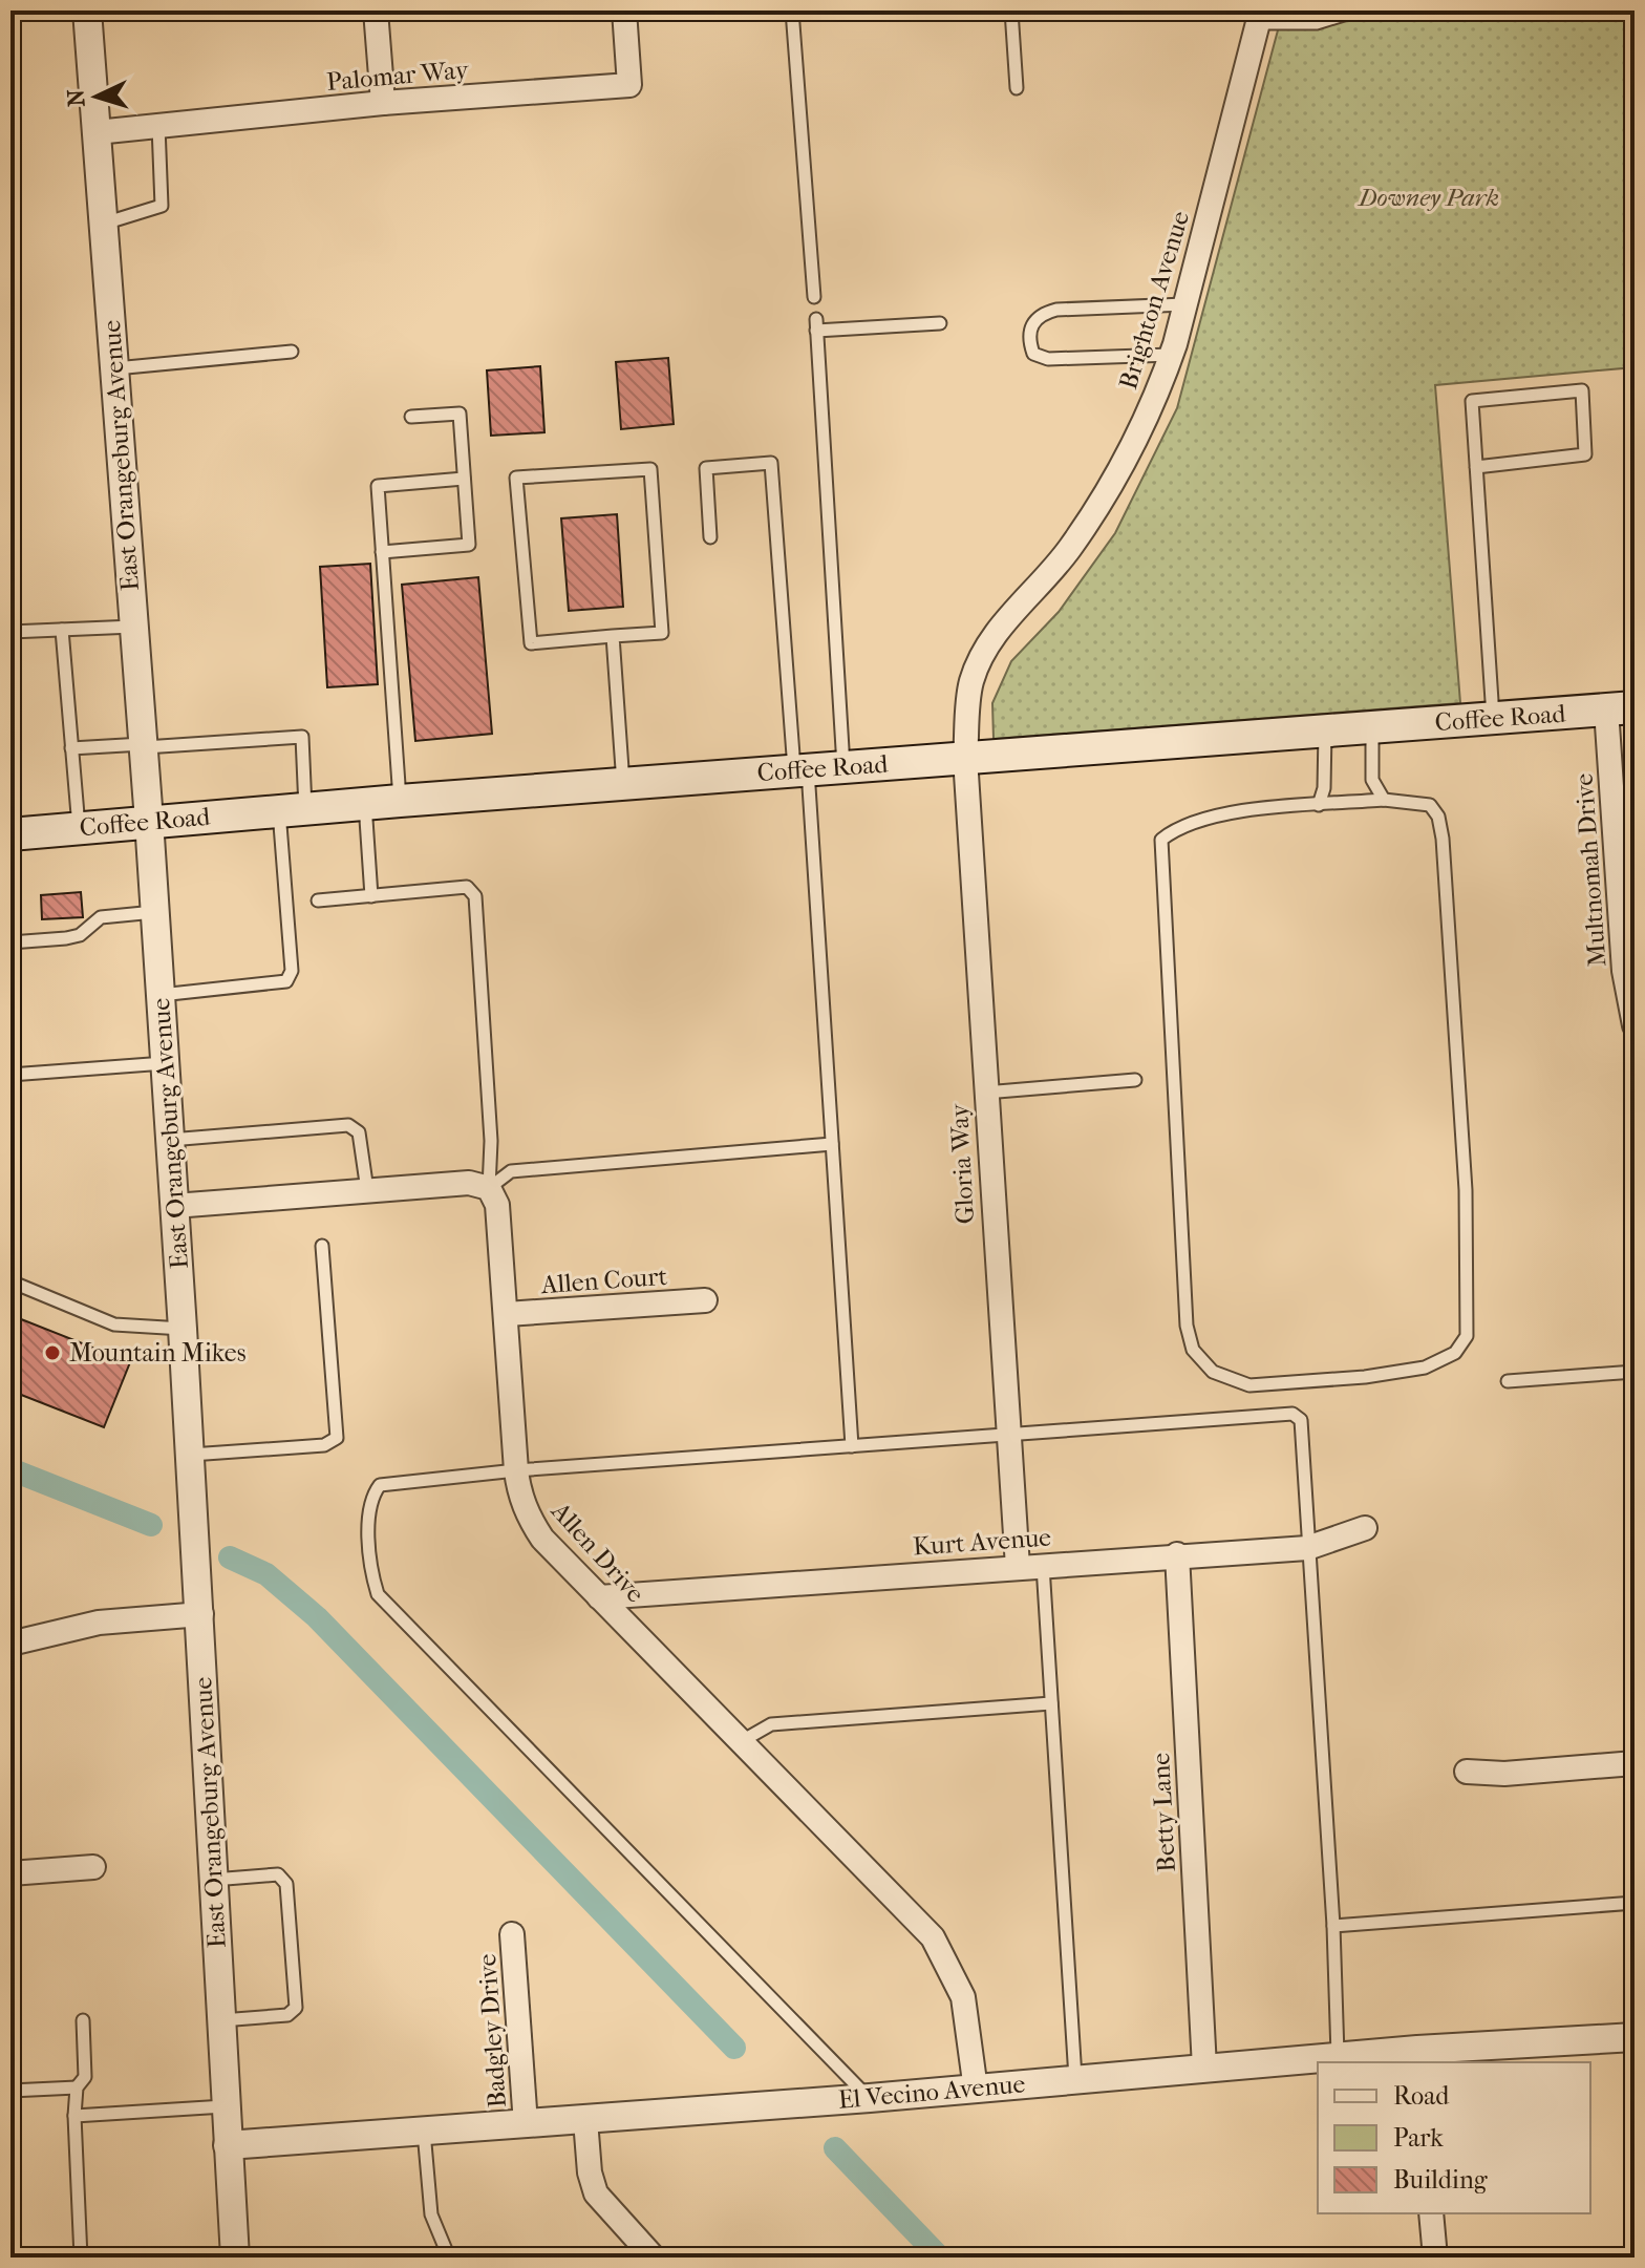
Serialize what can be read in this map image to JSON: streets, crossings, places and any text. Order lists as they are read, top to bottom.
{
  "streets": {
    "main road": ["Coffee Road"],
    "street": [
      "Palomar Way",
      "Brighton Avenue",
      "East Orangeburg Avenue",
      "Multnomah Drive",
      "Gloria Way",
      "Allen Court",
      "Kurt Avenue",
      "Allen Drive",
      "Betty Lane",
      "Badgley Drive",
      "El Vecino Avenue"
    ]
  },
  "crossings": [
    ["Palomar Way", "East Orangeburg Avenue"],
    ["Brighton Avenue", "Coffee Road"],
    ["Brighton Avenue", "Gloria Way"],
    ["East Orangeburg Avenue", "Coffee Road"],
    ["East Orangeburg Avenue", "El Vecino Avenue"],
    ["Coffee Road", "Multnomah Drive"],
    ["Coffee Road", "Gloria Way"],
    ["Gloria Way", "Kurt Avenue"],
    ["Allen Court", "Allen Drive"],
    ["Kurt Avenue", "Allen Drive"],
    ["Kurt Avenue", "Betty Lane"],
    ["Allen Drive", "El Vecino Avenue"],
    ["Betty Lane", "El Vecino Avenue"],
    ["Badgley Drive", "El Vecino Avenue"]
  ],
  "parks": ["Downey Park"],
  "places": ["Mountain Mikes"],
  "legend": ["Road", "Park", "Building"],
  "north": "left"
}
